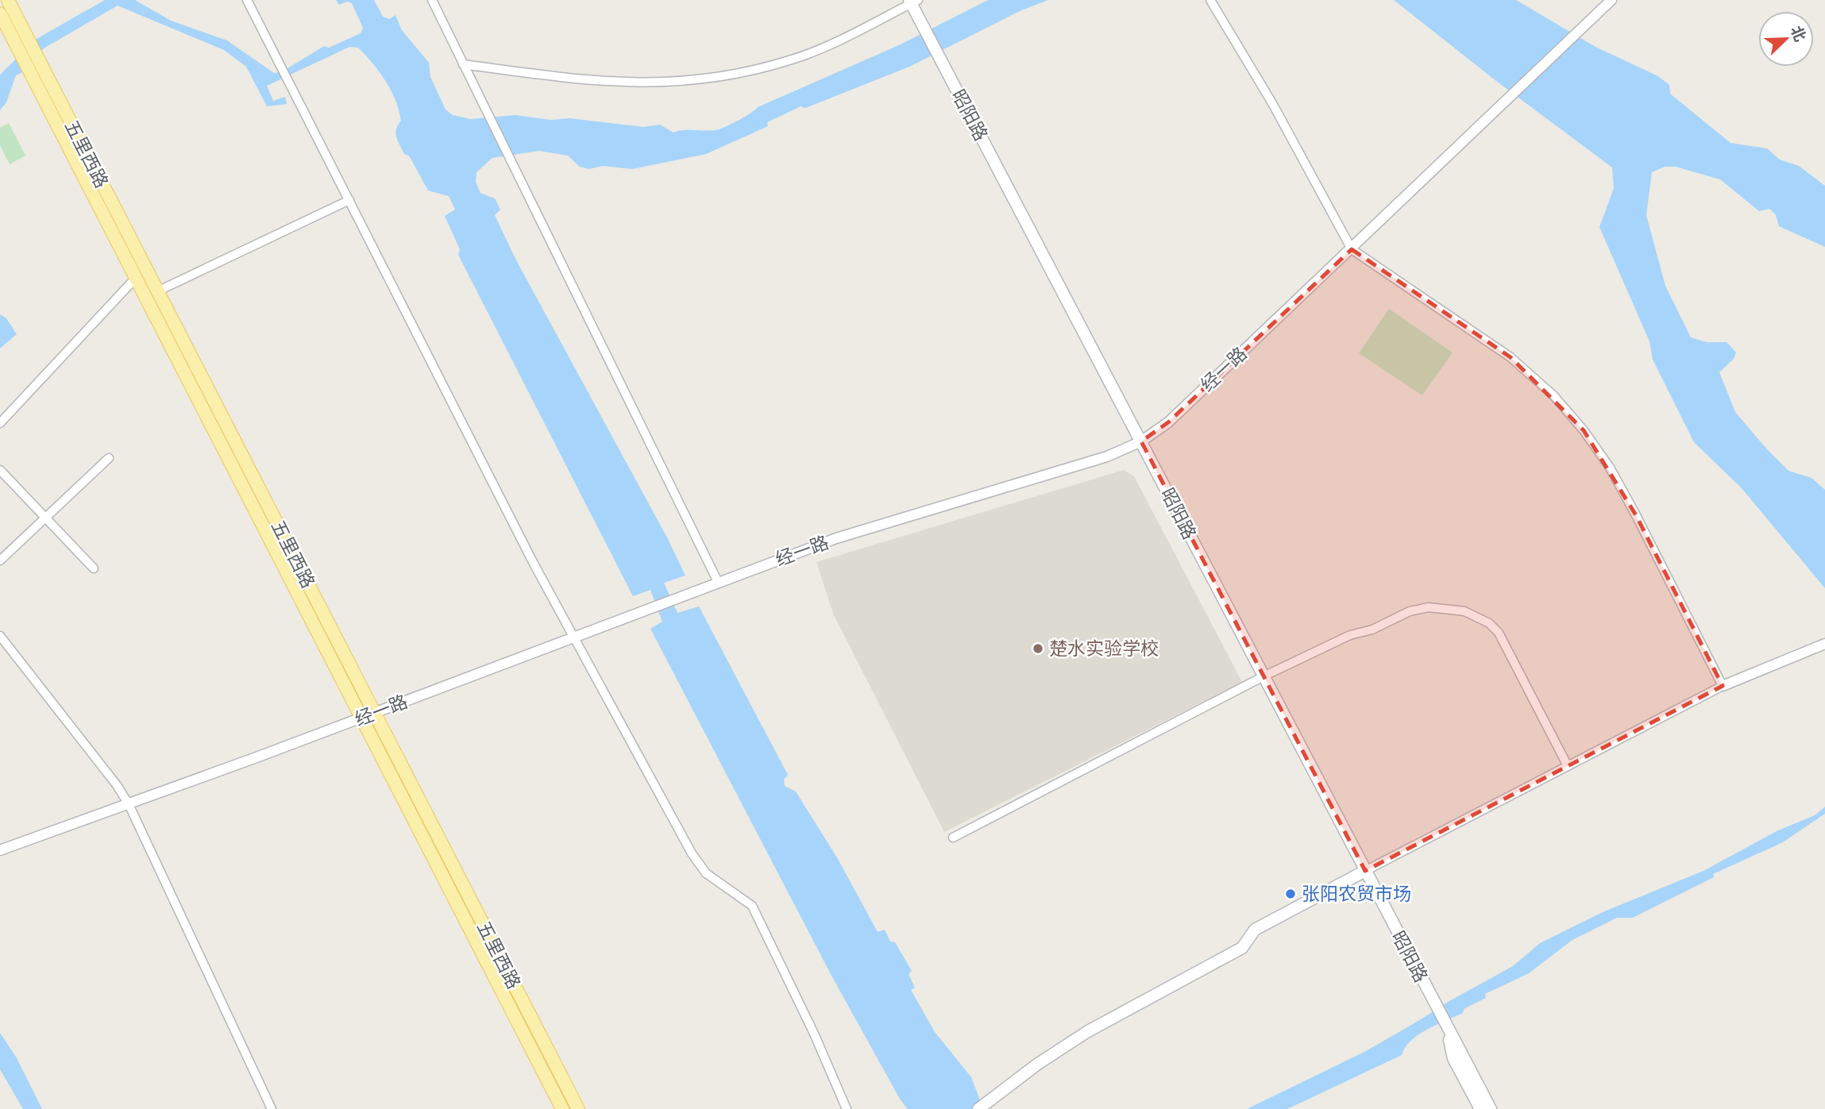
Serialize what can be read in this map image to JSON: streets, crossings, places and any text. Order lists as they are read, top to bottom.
{
  "streets": {
    "main road": ["昭阳路", "五里西路"],
    "street": ["经一路"]
  },
  "crossings": [
    ["昭阳路", "经一路"],
    ["五里西路", "经一路"]
  ],
  "places": ["楚水实验学校", "张阳农贸市场"],
  "north": "top right"
}
